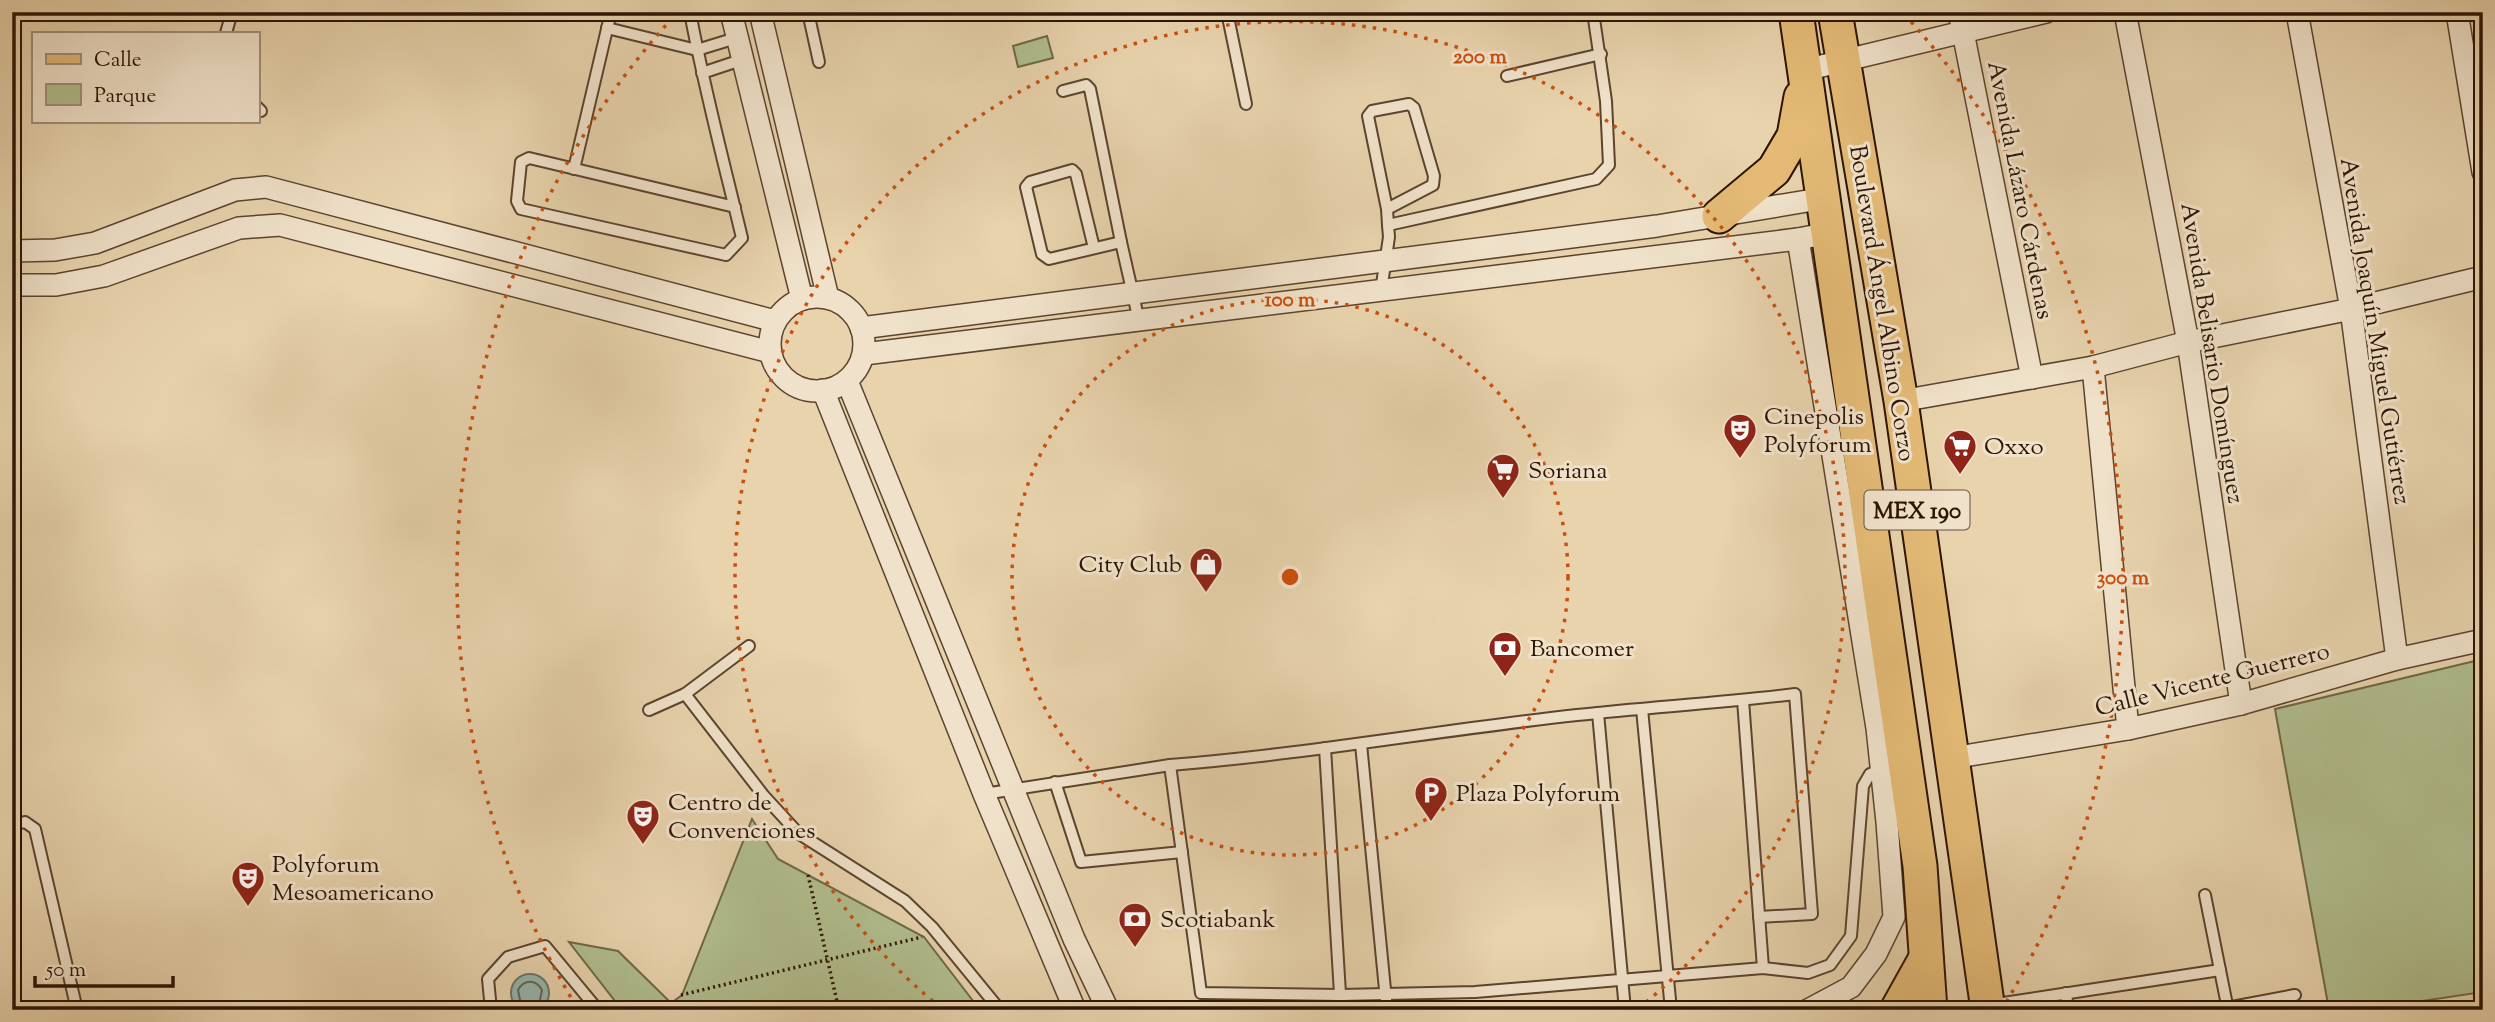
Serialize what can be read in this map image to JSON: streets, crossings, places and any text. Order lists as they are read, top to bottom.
{
  "streets": {
    "main road": ["Boulevard Ángel Albino Corzo", "MEX 190"],
    "street": [
      "Avenida Lázaro Cárdenas",
      "Avenida Joaquín Miguel Gutiérrez",
      "Avenida Belisario Domínguez",
      "Calle Vicente Guerrero"
    ]
  },
  "crossings": [
    ["Boulevard Ángel Albino Corzo", "Calle Vicente Guerrero"],
    ["Avenida Joaquín Miguel Gutiérrez", "Calle Vicente Guerrero"],
    ["Avenida Belisario Domínguez", "Calle Vicente Guerrero"]
  ],
  "places": {
    "theatre": ["Cinepolis Polyforum", "Centro de Convenciones", "Polyforum Mesoamericano"],
    "supermarket": ["Oxxo", "Soriana"],
    "shop": ["City Club"],
    "bank": ["Bancomer", "Scotiabank"],
    "parking": ["Plaza Polyforum"]
  },
  "legend": ["Calle", "Parque"],
  "scale_bar": "50 m",
  "rings": ["200 m", "100 m", "300 m"]
}
